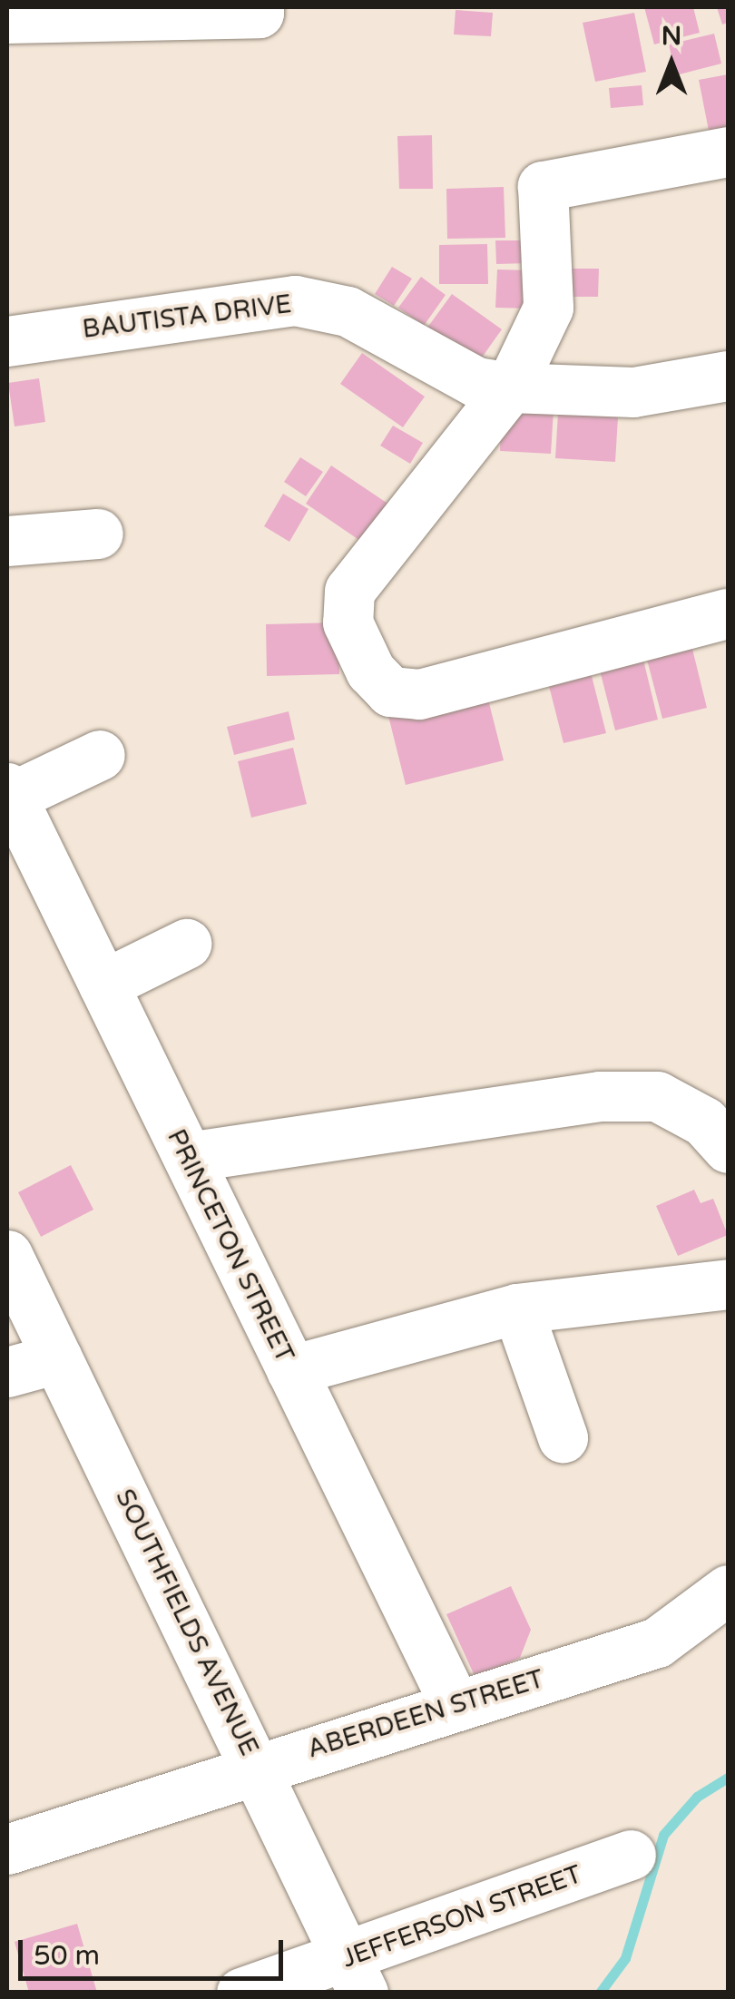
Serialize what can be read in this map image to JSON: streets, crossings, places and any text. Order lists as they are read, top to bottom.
{
  "streets": {
    "street": [
      "BAUTISTA DRIVE",
      "PRINCETON STREET",
      "SOUTHFIELDS AVENUE",
      "ABERDEEN STREET",
      "JEFFERSON STREET"
    ]
  },
  "crossings": [
    ["PRINCETON STREET", "ABERDEEN STREET"],
    ["SOUTHFIELDS AVENUE", "ABERDEEN STREET"],
    ["SOUTHFIELDS AVENUE", "JEFFERSON STREET"]
  ],
  "scale_bar": "50 m",
  "north": "top"
}
